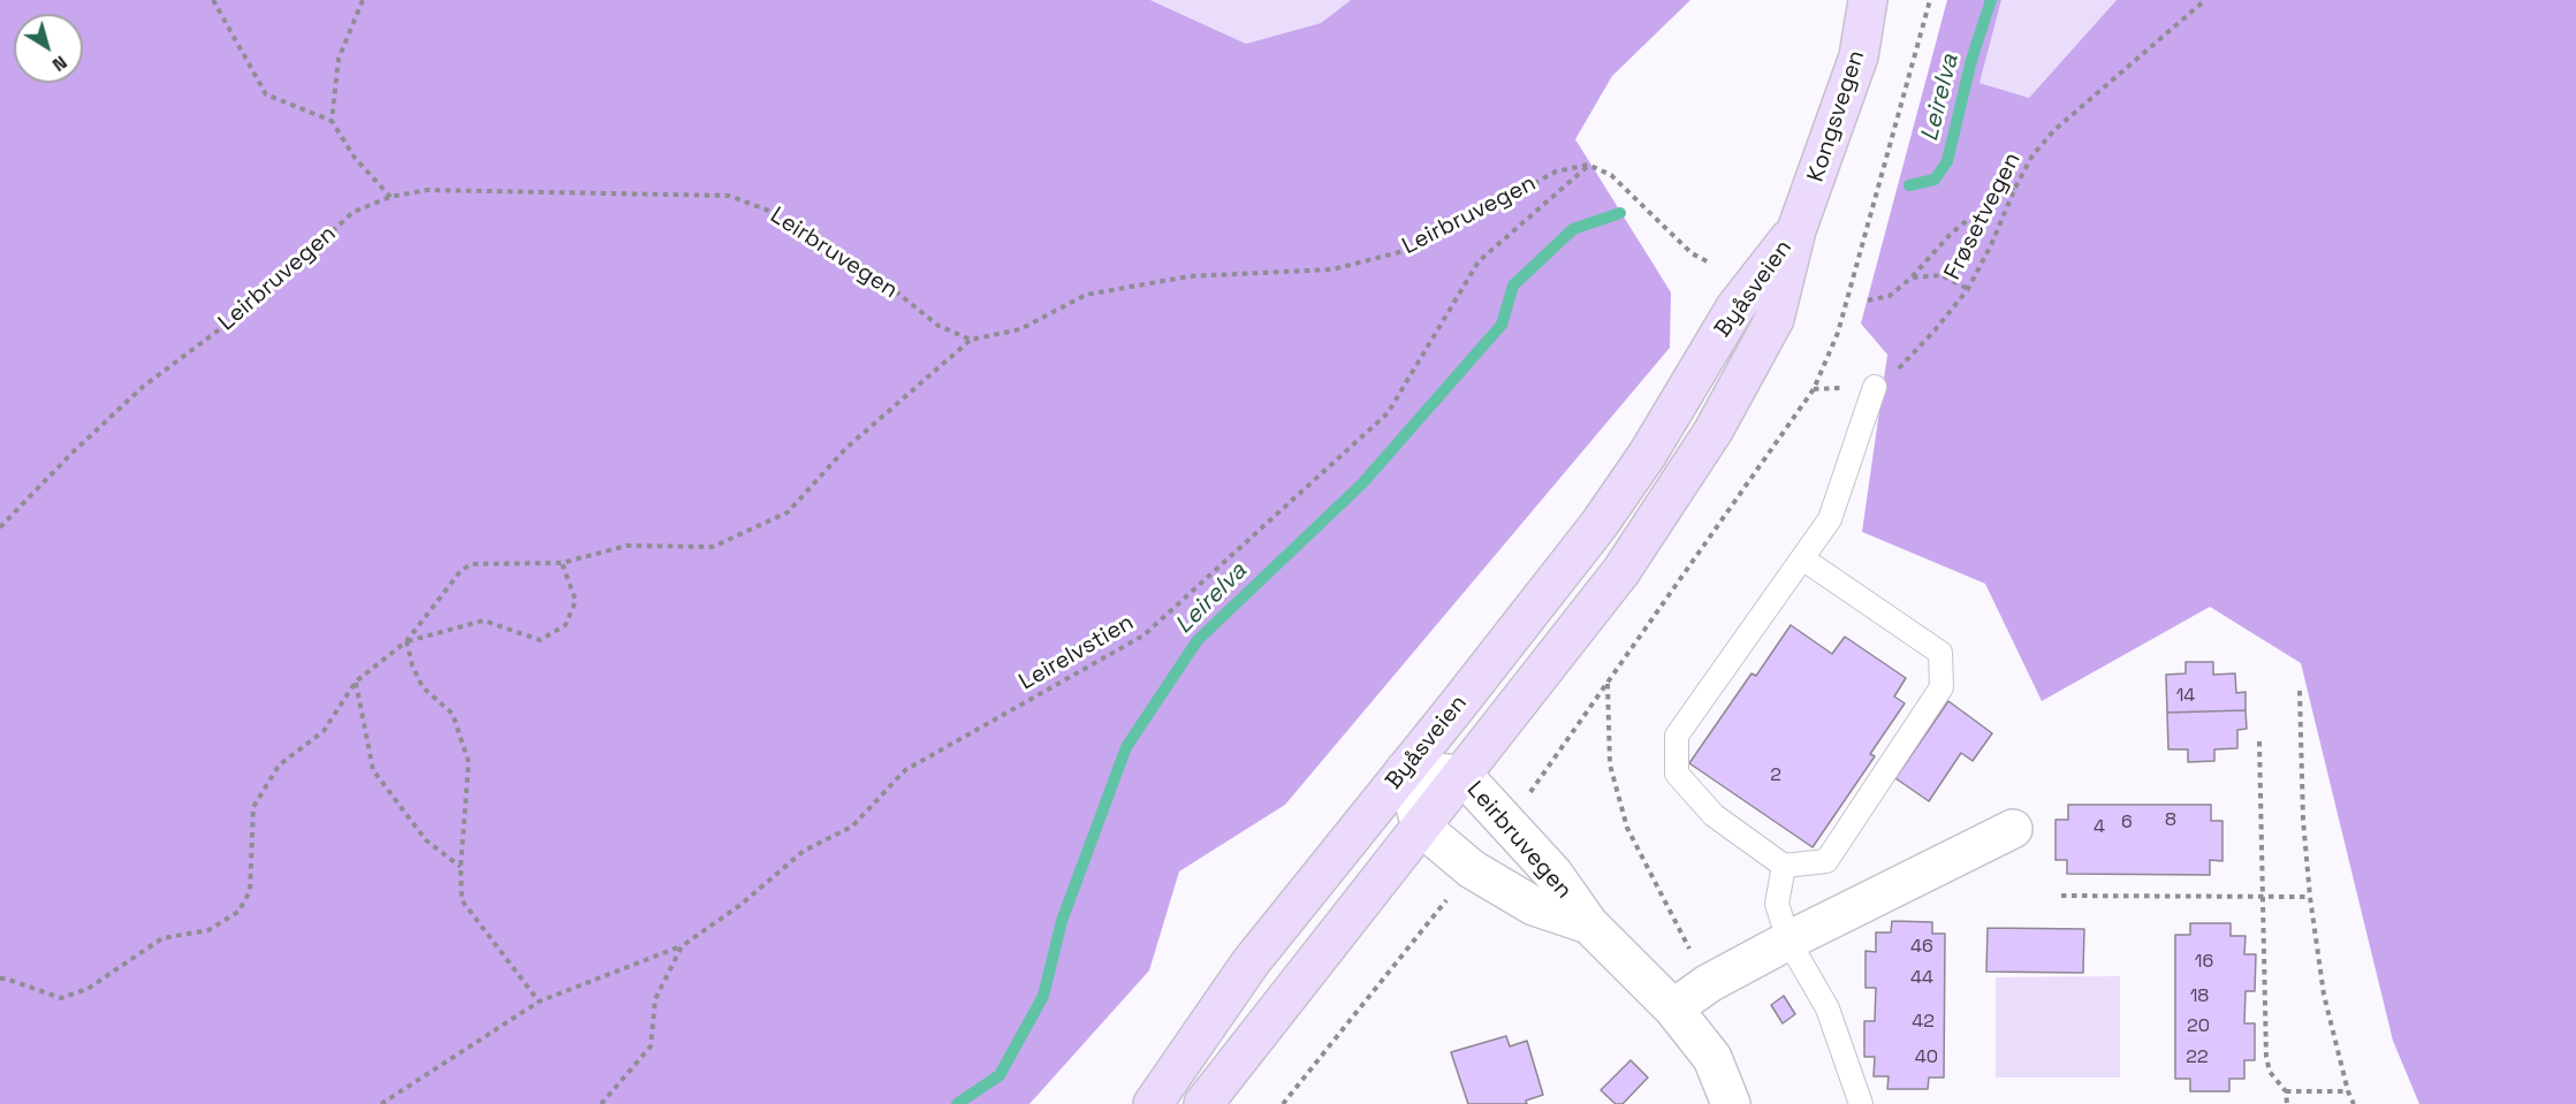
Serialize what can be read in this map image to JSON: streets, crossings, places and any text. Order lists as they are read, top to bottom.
{
  "streets": {
    "main road": ["Kongsvegen", "Byåsveien"],
    "street": ["Leirbruvegen"],
    "path": ["Frøsetvegen", "Leirelvstien"]
  },
  "crossings": [
    ["Kongsvegen", "Byåsveien"],
    ["Leirbruvegen", "Byåsveien"],
    ["Leirbruvegen", "Leirelvstien"]
  ],
  "water": ["Leirelva"],
  "house_numbers": [
    "14",
    "2",
    "8",
    "6",
    "4",
    "46",
    "16",
    "44",
    "18",
    "42",
    "20",
    "40",
    "22"
  ],
  "north": "bottom right"
}
